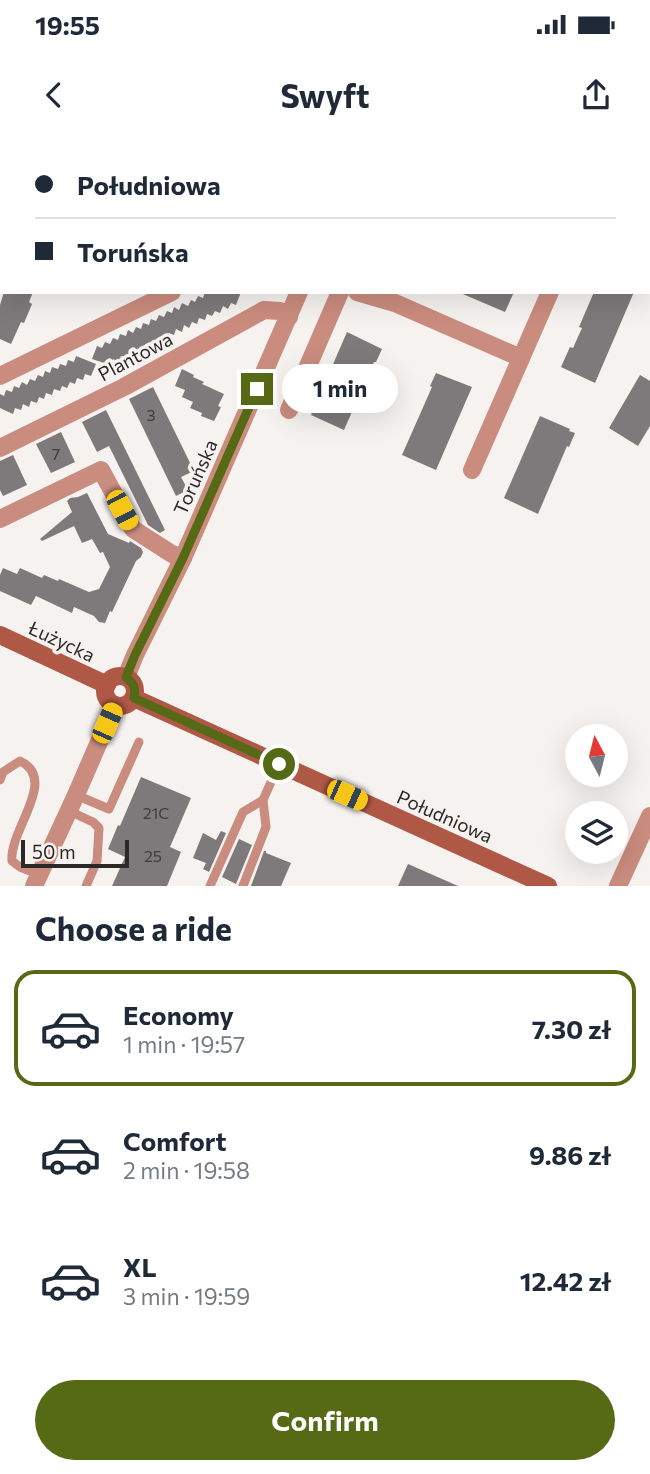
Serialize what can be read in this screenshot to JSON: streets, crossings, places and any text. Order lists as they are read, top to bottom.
{
  "streets": {
    "street": [
      "Plantowa",
      "Toruńska",
      "Łużycka",
      "Południowa"
    ]
  },
  "crossings": [
    ["Plantowa", "Toruńska"],
    ["Toruńska", "Łużycka"],
    ["Toruńska", "Południowa"],
    ["Łużycka", "Południowa"]
  ],
  "house_numbers": [
    "3",
    "7",
    "21C",
    "25"
  ],
  "scale_bar": "50 m",
  "north": "top",
  "page": {
    "status": "19:55",
    "header": "Swyft",
    "banner": ["Południowa", "Toruńska"],
    "bubble": "1 min",
    "scale": "50 m",
    "heading": "Choose a ride",
    "list": [
      {
        "name": "Economy",
        "note": "1 min · 19:57",
        "value": "7.30 zł"
      },
      {
        "name": "Comfort",
        "note": "2 min · 19:58",
        "value": "9.86 zł"
      },
      {
        "name": "XL",
        "note": "3 min · 19:59",
        "value": "12.42 zł"
      }
    ],
    "buttons": "Confirm"
  }
}
